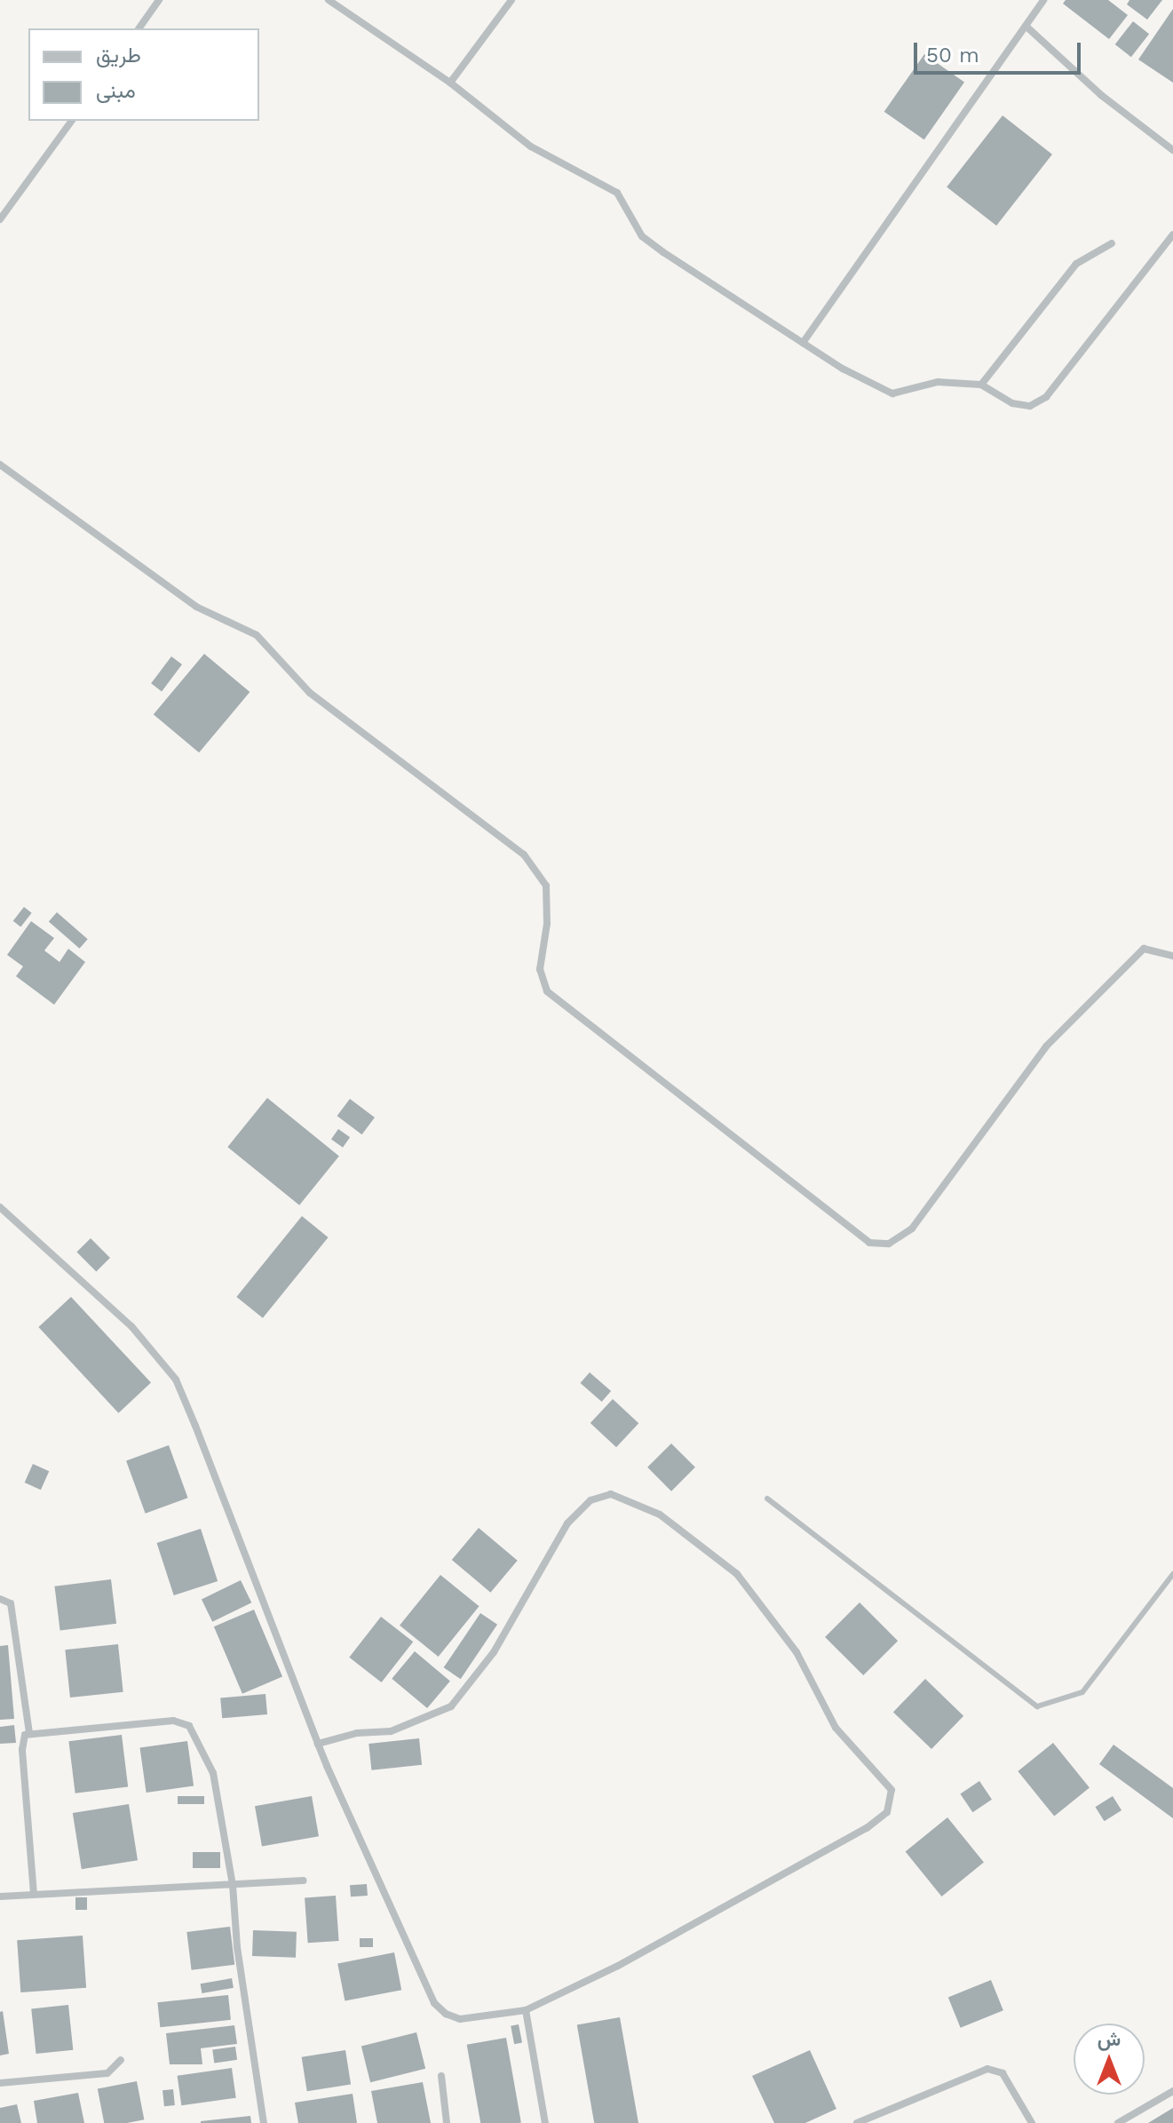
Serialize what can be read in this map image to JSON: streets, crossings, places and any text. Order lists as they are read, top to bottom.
{
  "legend": ["طريق", "مبنى"],
  "scale_bar": "50 m",
  "north": "top"
}
